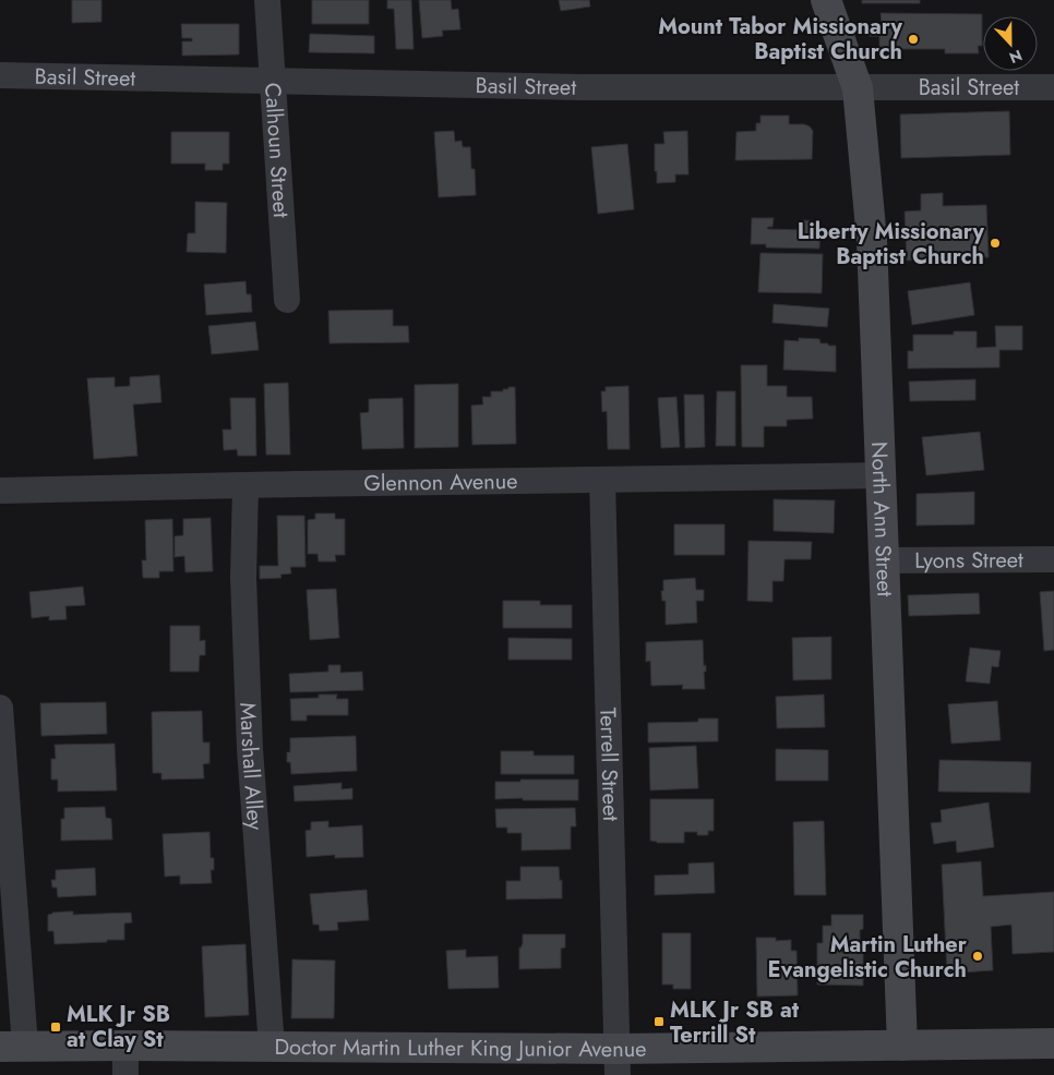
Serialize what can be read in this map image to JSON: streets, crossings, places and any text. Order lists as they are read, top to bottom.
{
  "streets": {
    "street": [
      "Basil Street",
      "Calhoun Street",
      "Glennon Avenue",
      "North Ann Street",
      "Lyons Street",
      "Terrell Street",
      "Marshall Alley",
      "Doctor Martin Luther King Junior Avenue"
    ]
  },
  "crossings": [
    ["Basil Street", "Calhoun Street"],
    ["Basil Street", "North Ann Street"],
    ["Glennon Avenue", "North Ann Street"],
    ["Glennon Avenue", "Terrell Street"],
    ["Glennon Avenue", "Marshall Alley"],
    ["North Ann Street", "Lyons Street"],
    ["North Ann Street", "Doctor Martin Luther King Junior Avenue"],
    ["Terrell Street", "Doctor Martin Luther King Junior Avenue"],
    ["Marshall Alley", "Doctor Martin Luther King Junior Avenue"]
  ],
  "places": {
    "other": ["Mount Tabor Missionary Baptist Church", "Liberty Missionary Baptist Church", "Martin Luther Evangelistic Church"],
    "transit": ["MLK Jr SB at Terrill St", "MLK Jr SB at Clay St"]
  },
  "north": "bottom"
}
